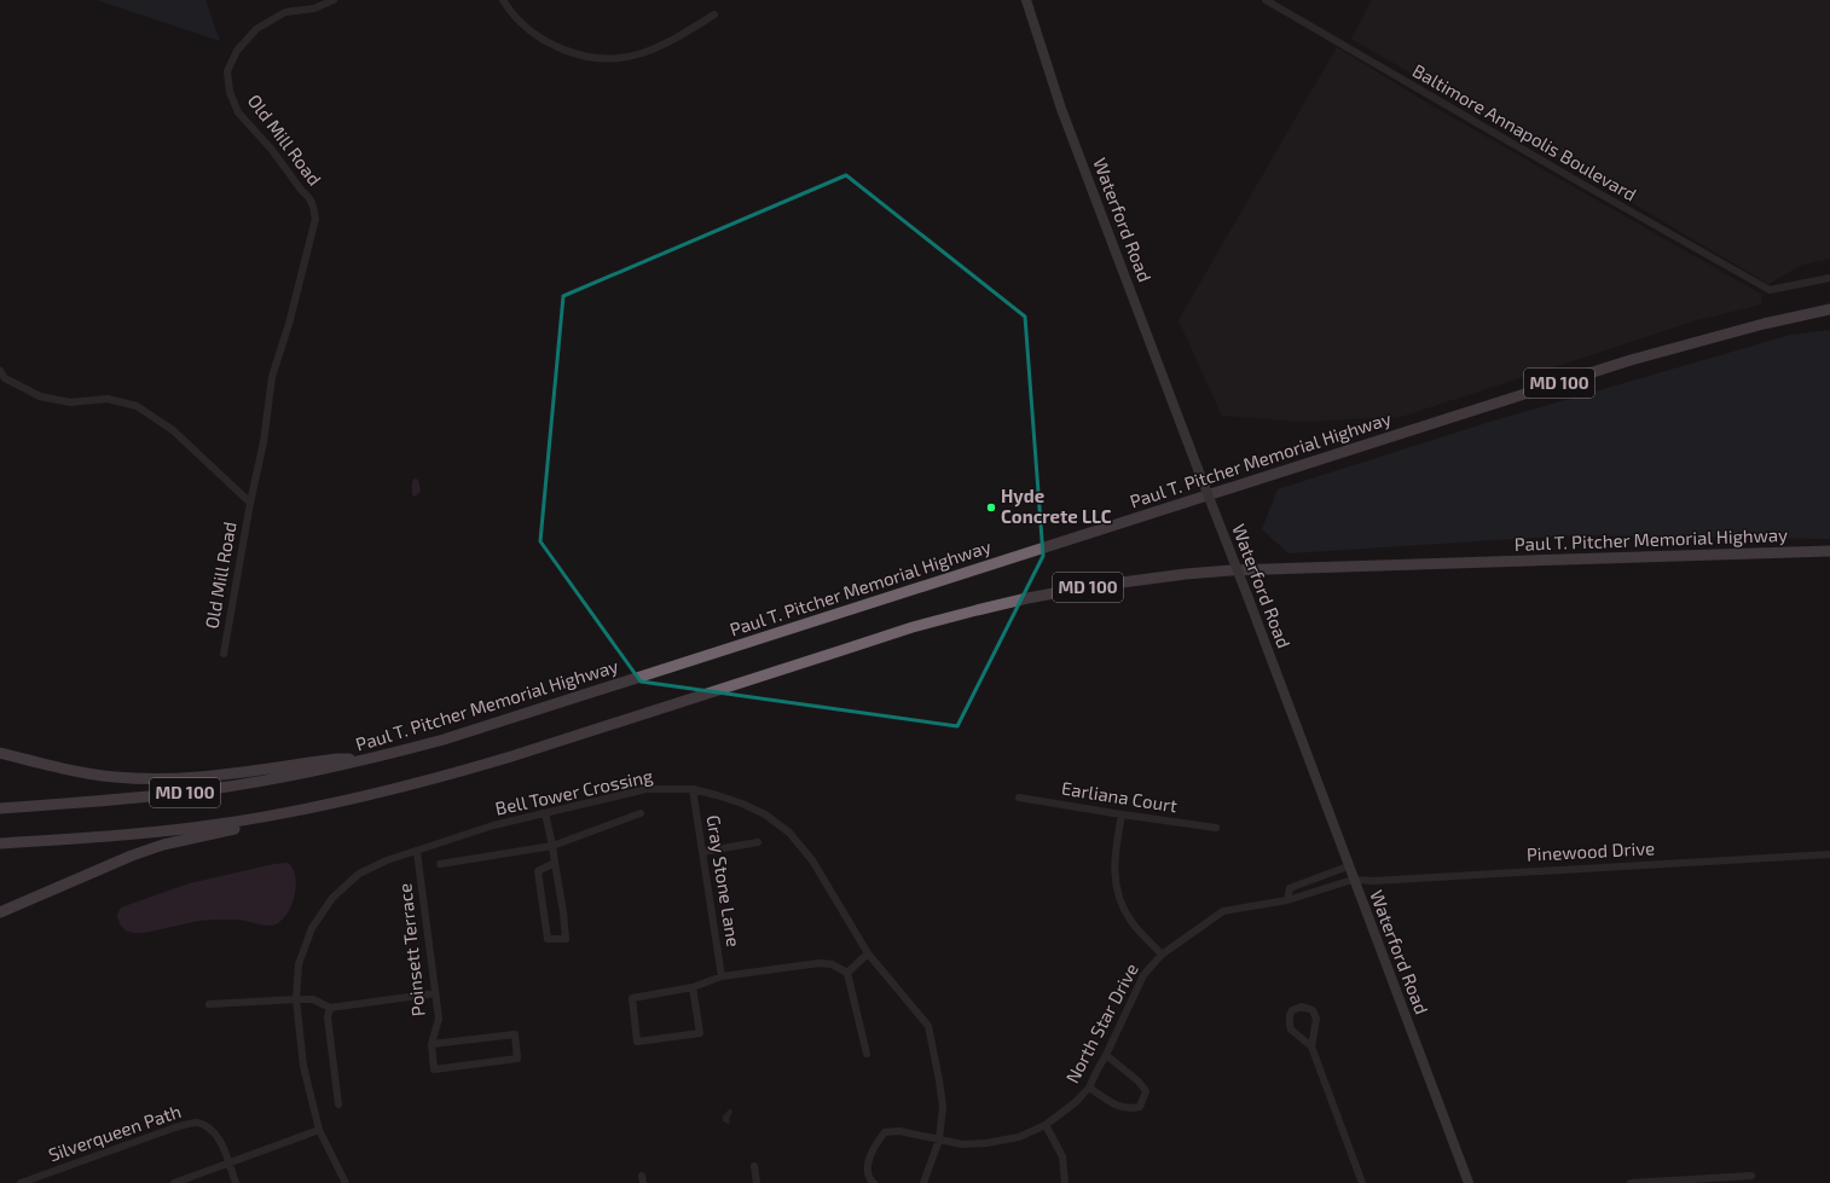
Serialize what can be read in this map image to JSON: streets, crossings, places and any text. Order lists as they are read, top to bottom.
{
  "streets": {
    "highway": ["MD 100", "Paul T. Pitcher Memorial Highway"],
    "main road": ["Waterford Road"],
    "street": [
      "Baltimore Annapolis Boulevard",
      "Old Mill Road",
      "Bell Tower Crossing",
      "Earliana Court",
      "Pinewood Drive",
      "Gray Stone Lane",
      "Poinsett Terrace",
      "North Star Drive",
      "Silverqueen Path"
    ]
  },
  "crossings": [
    ["Waterford Road", "Pinewood Drive"],
    ["Waterford Road", "North Star Drive"],
    ["Bell Tower Crossing", "Gray Stone Lane"],
    ["Bell Tower Crossing", "Poinsett Terrace"],
    ["Bell Tower Crossing", "North Star Drive"],
    ["Pinewood Drive", "North Star Drive"]
  ],
  "places": ["Hyde Concrete LLC"]
}
